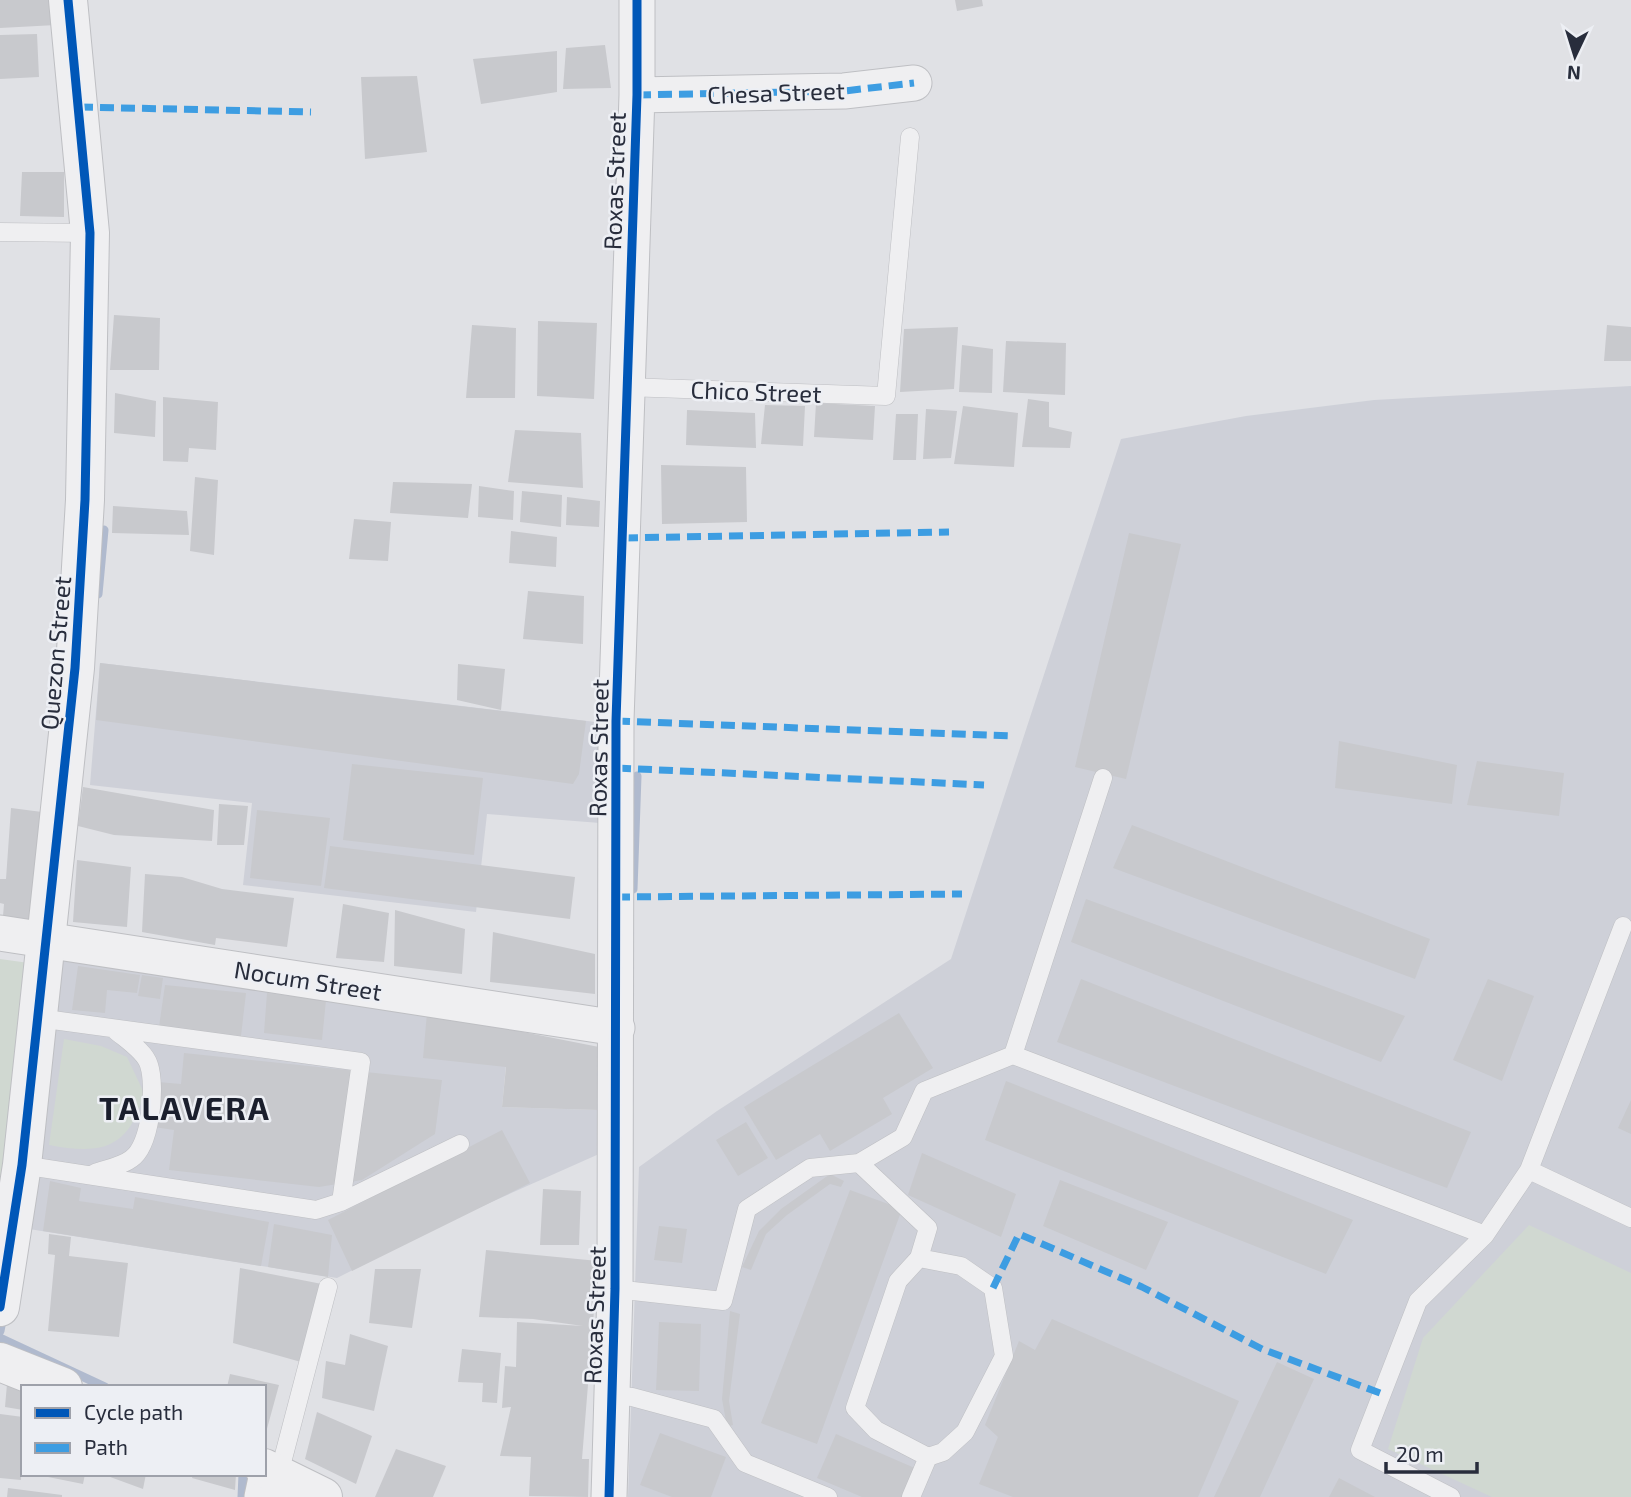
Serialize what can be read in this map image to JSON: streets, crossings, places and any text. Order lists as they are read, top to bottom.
{
  "streets": {
    "street": [
      "Chesa Street",
      "Roxas Street",
      "Quezon Street",
      "Nocum Street"
    ],
    "lane": ["Chico Street"]
  },
  "crossings": [
    ["Chesa Street", "Roxas Street"],
    ["Roxas Street", "Chico Street"],
    ["Roxas Street", "Nocum Street"],
    ["Quezon Street", "Nocum Street"]
  ],
  "districts": ["TALAVERA"],
  "legend": ["Cycle path", "Path"],
  "scale_bar": "20 m",
  "north": "bottom"
}
